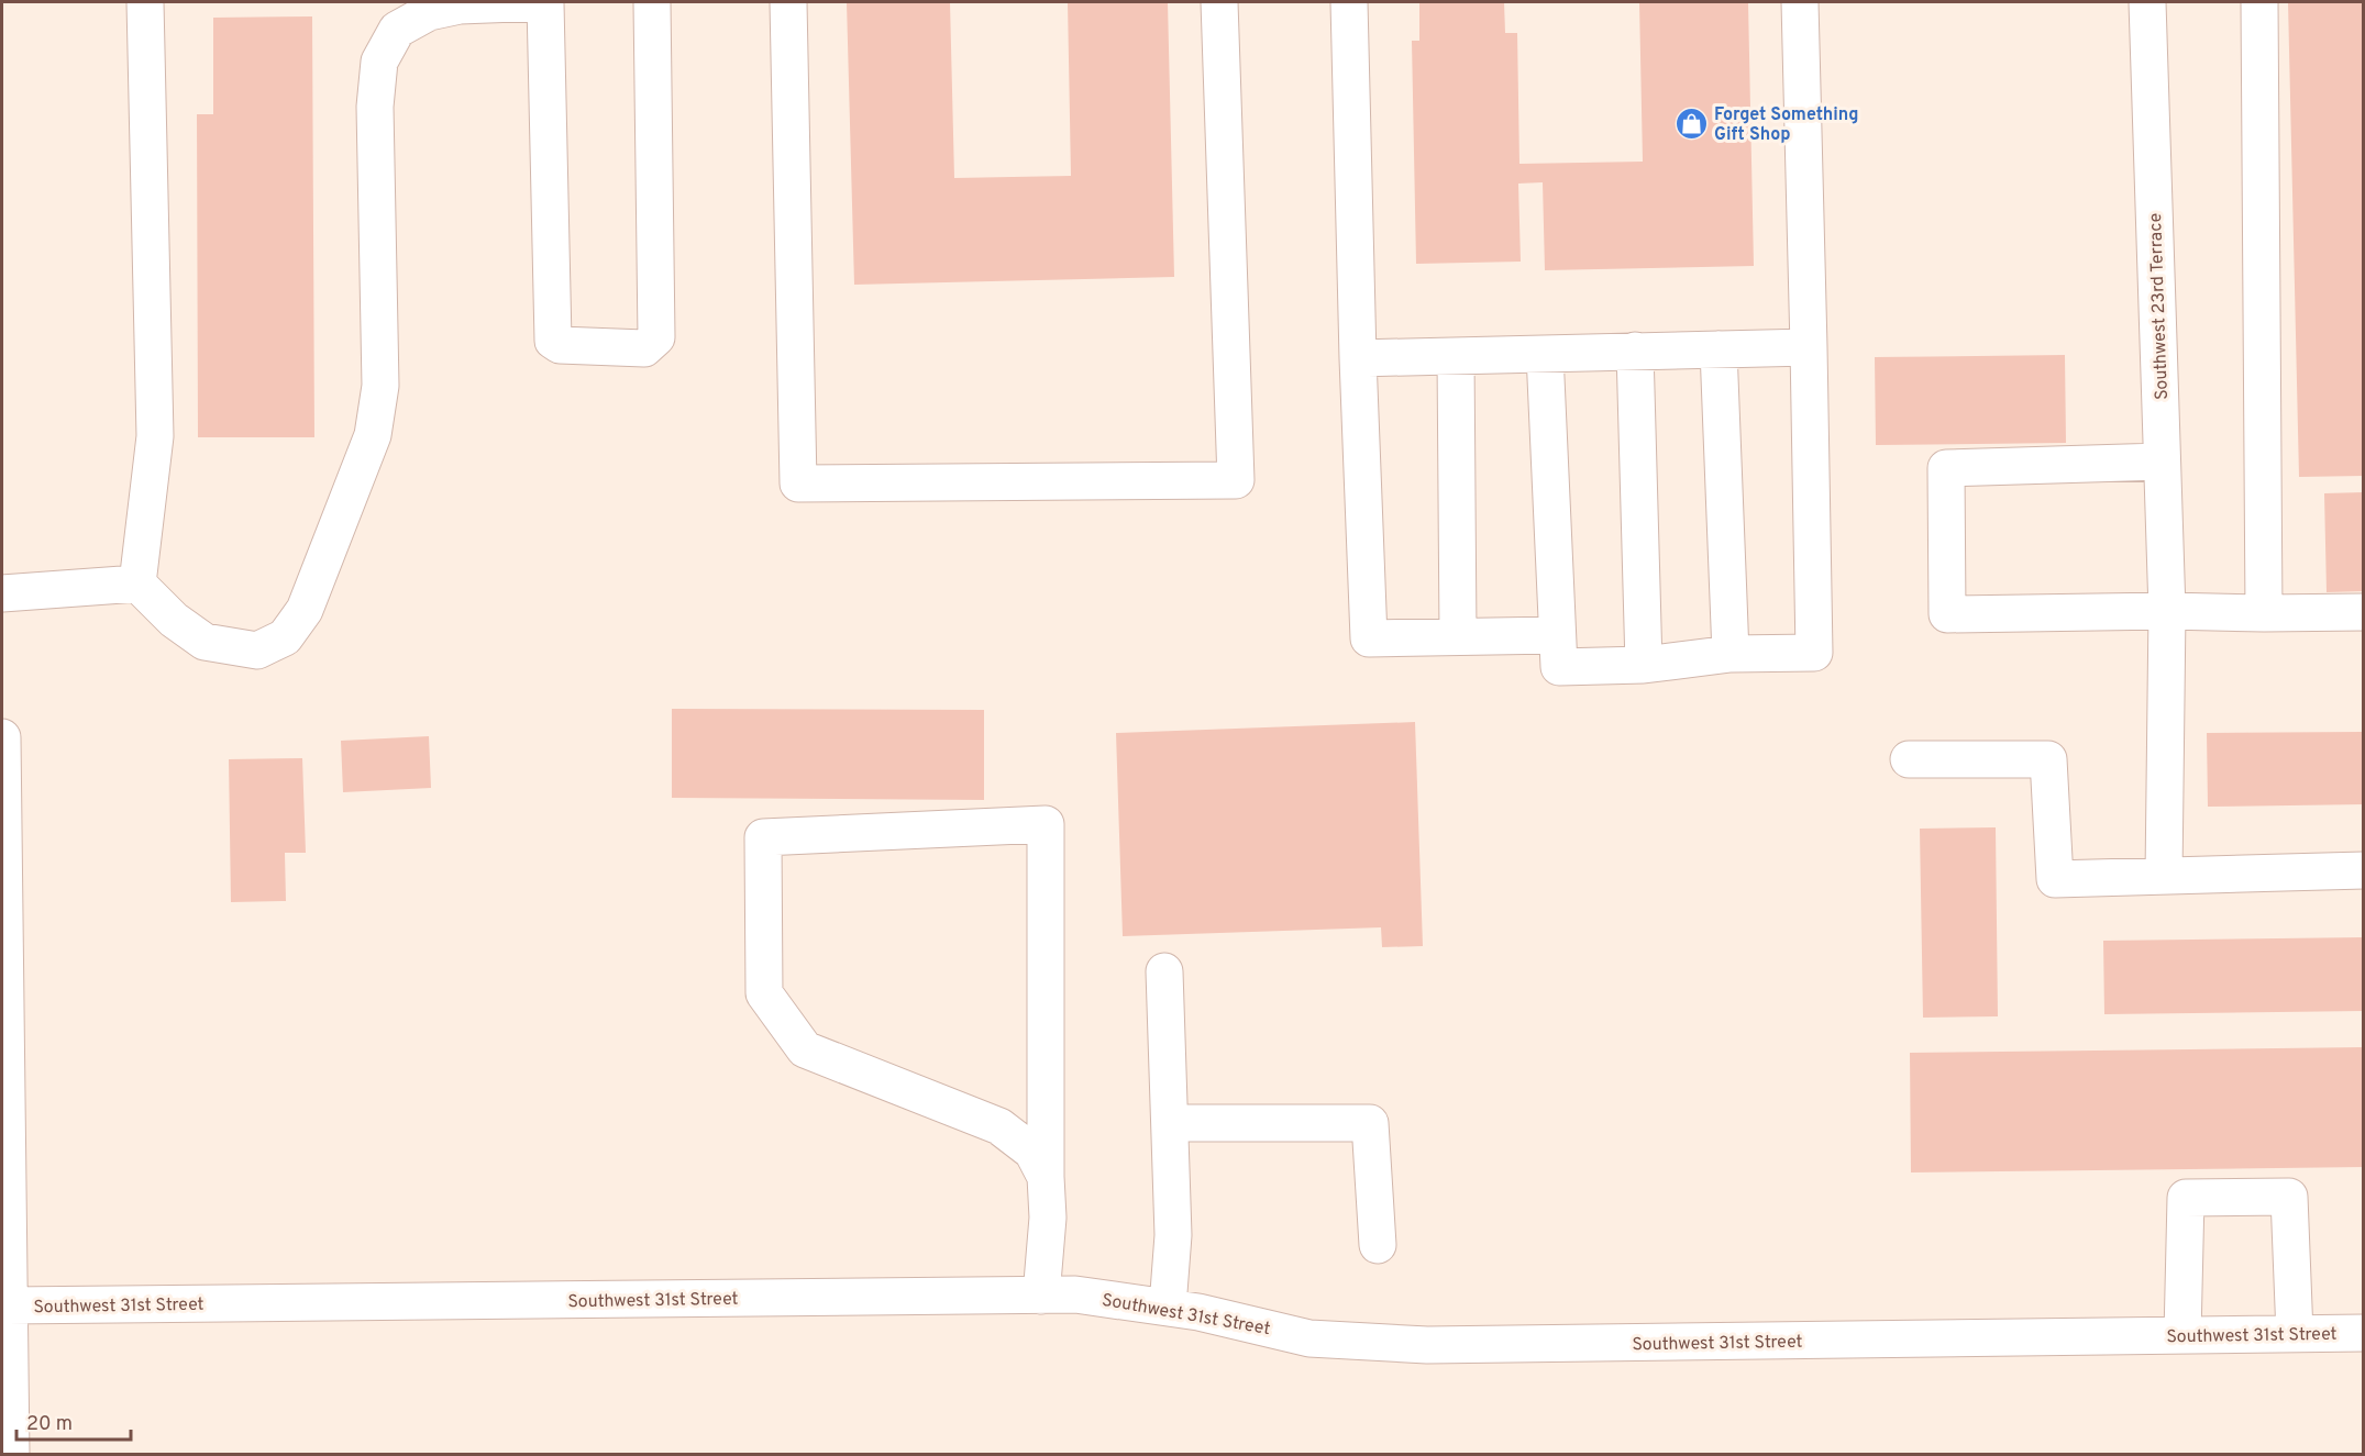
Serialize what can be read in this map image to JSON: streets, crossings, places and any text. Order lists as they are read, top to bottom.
{
  "streets": {
    "street": ["Southwest 23rd Terrace", "Southwest 31st Street"]
  },
  "places": {
    "shop": ["Forget Something Gift Shop"]
  },
  "scale_bar": "20 m"
}
